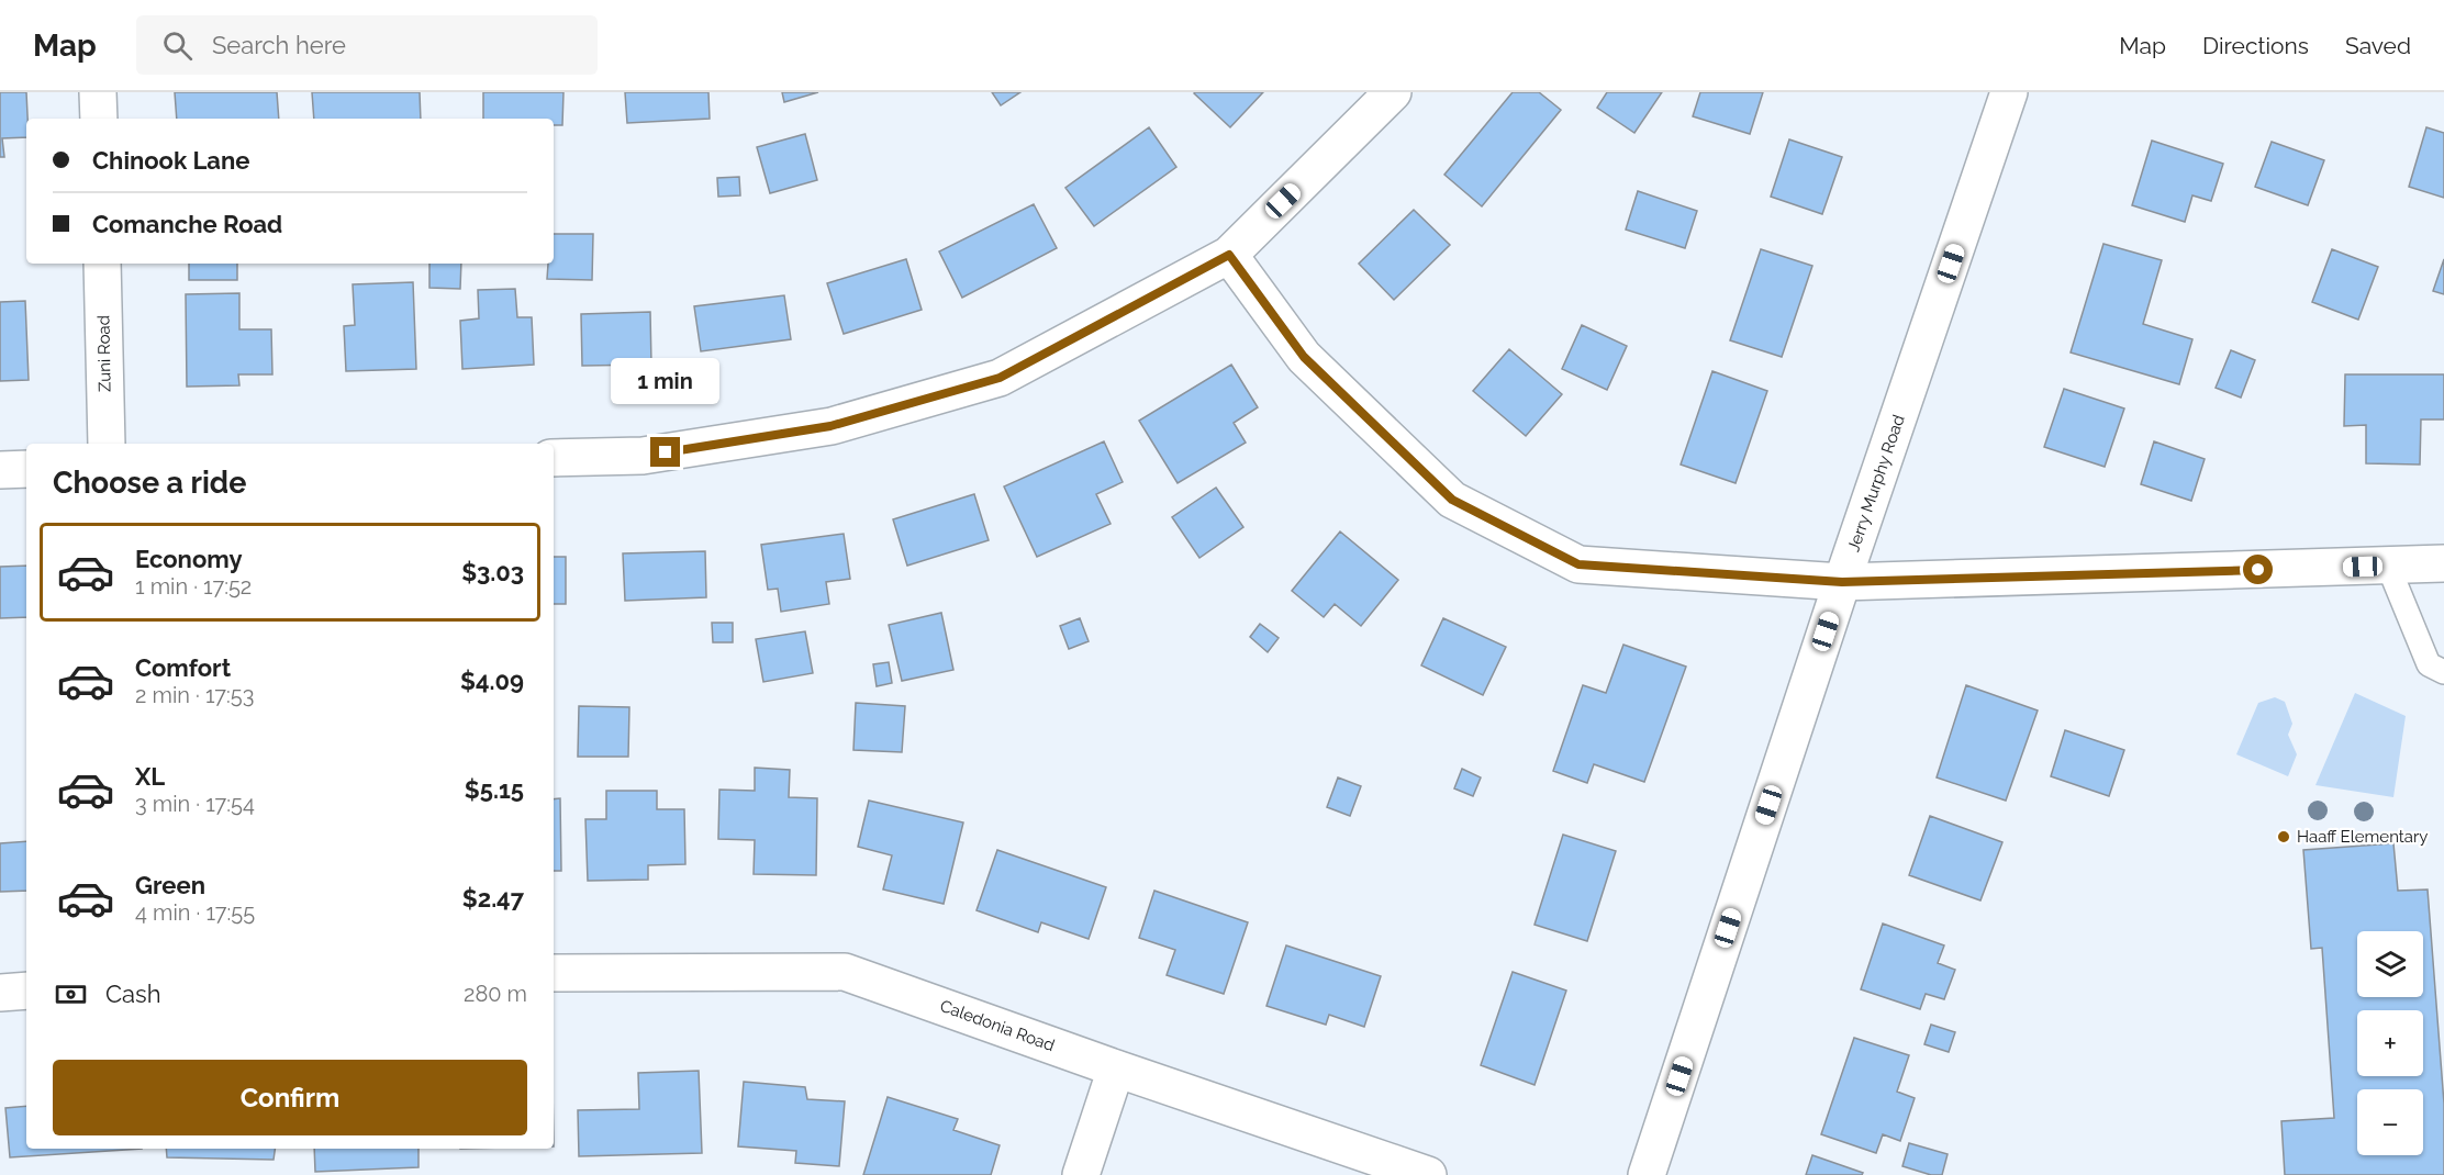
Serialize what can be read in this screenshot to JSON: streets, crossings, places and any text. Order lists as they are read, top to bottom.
{
  "streets": {
    "street": ["Zuni Road", "Jerry Murphy Road", "Caledonia Road"]
  },
  "places": ["Haaff Elementary"],
  "page": {
    "header": "Map",
    "search": "Search here",
    "nav": ["Map", "Directions", "Saved"],
    "banner": ["Chinook Lane", "Comanche Road"],
    "bubble": "1 min",
    "heading": "Choose a ride",
    "list": [
      {
        "name": "Economy",
        "note": "1 min · 17:52",
        "value": "$3.03"
      },
      {
        "name": "Comfort",
        "note": "2 min · 17:53",
        "value": "$4.09"
      },
      {
        "name": "XL",
        "note": "3 min · 17:54",
        "value": "$5.15"
      },
      {
        "name": "Green",
        "note": "4 min · 17:55",
        "value": "$2.47"
      }
    ],
    "map_buttons": ["+", "−"],
    "pay": ["Cash", "280 m"],
    "buttons": "Confirm"
  }
}
